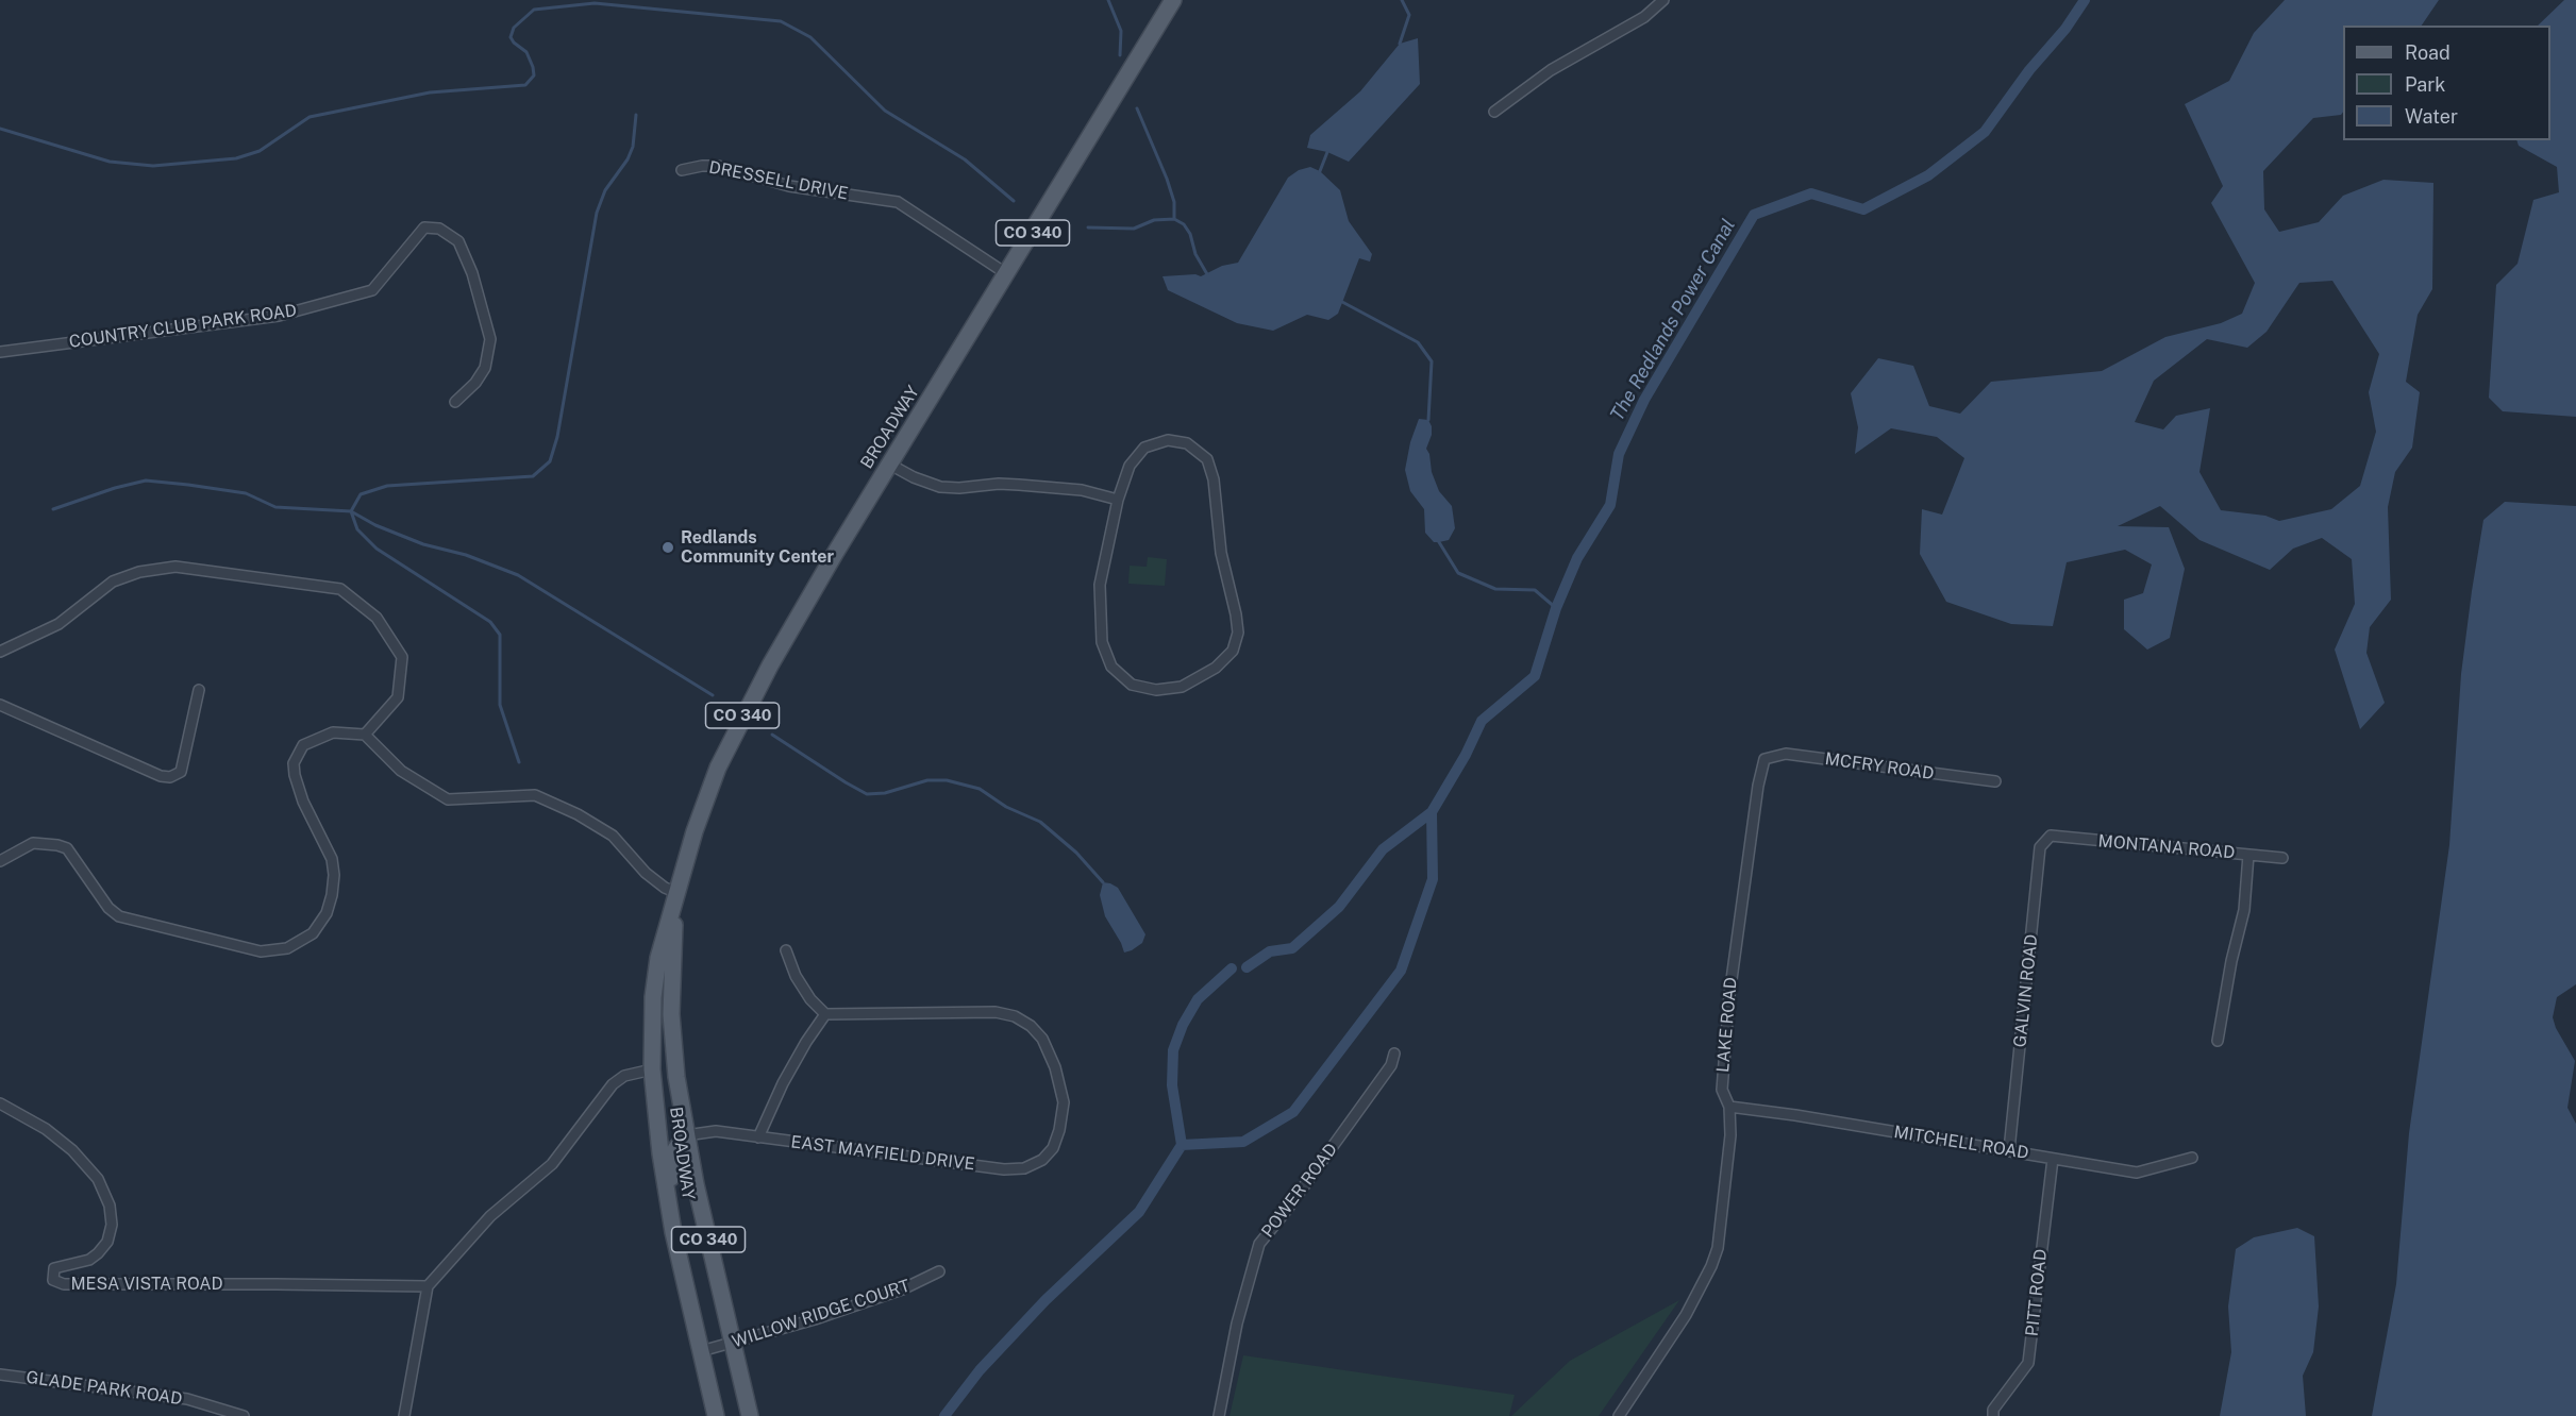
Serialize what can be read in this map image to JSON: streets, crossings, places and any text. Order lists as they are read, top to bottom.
{
  "streets": {
    "main road": ["CO 340", "BROADWAY"],
    "street": [
      "DRESSELL DRIVE",
      "COUNTRY CLUB PARK ROAD",
      "MCFRY ROAD",
      "MONTANA ROAD",
      "GALVIN ROAD",
      "LAKE ROAD",
      "MITCHELL ROAD",
      "EAST MAYFIELD DRIVE",
      "POWER ROAD",
      "MESA VISTA ROAD",
      "PITT ROAD",
      "WILLOW RIDGE COURT",
      "GLADE PARK ROAD"
    ]
  },
  "crossings": [
    ["DRESSELL DRIVE", "BROADWAY"],
    ["BROADWAY", "EAST MAYFIELD DRIVE"],
    ["BROADWAY", "WILLOW RIDGE COURT"],
    ["MCFRY ROAD", "LAKE ROAD"],
    ["MONTANA ROAD", "GALVIN ROAD"],
    ["GALVIN ROAD", "MITCHELL ROAD"],
    ["LAKE ROAD", "MITCHELL ROAD"],
    ["MITCHELL ROAD", "PITT ROAD"]
  ],
  "water": ["The Redlands Power Canal"],
  "places": ["Redlands Community Center"],
  "legend": ["Road", "Park", "Water"]
}
